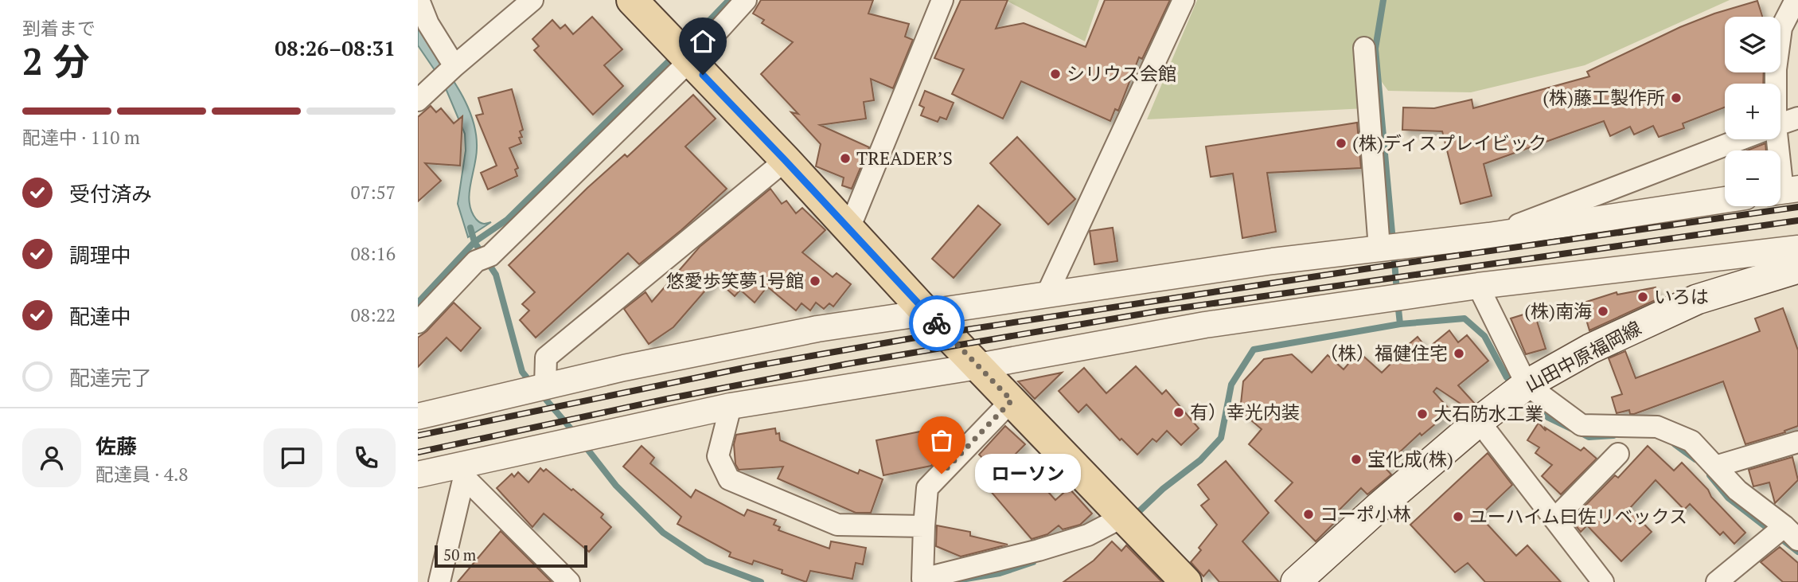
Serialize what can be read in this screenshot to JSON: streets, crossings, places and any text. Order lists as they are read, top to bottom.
{
  "streets": {
    "main road": ["山田中原福岡線"]
  },
  "places": [
    "シリウス会館",
    "(株)藤工製作所",
    "(株)ディスプレイビック",
    "TREADER’S",
    "悠愛歩笑夢1号館",
    "いろは",
    "(株)南海",
    "（株）福健住宅",
    "有）幸光内装",
    "大石防水工業",
    "宝化成(株)",
    "ローソン",
    "コーポ小林",
    "ユーハイム曰佐リベックス"
  ],
  "scale_bar": "50 m",
  "page": {
    "heading": ["2 分", "到着まで", "08:26–08:31"],
    "panel": ["佐藤", "配達員 · 4.8"],
    "map_buttons": ["+", "−"],
    "bar": "配達中 · 110 m",
    "list": [
      ["受付済み", "07:57"],
      ["調理中", "08:16"],
      ["配達中", "08:22"],
      "配達完了"
    ],
    "bubble": "ローソン",
    "scale": "50 m"
  }
}
